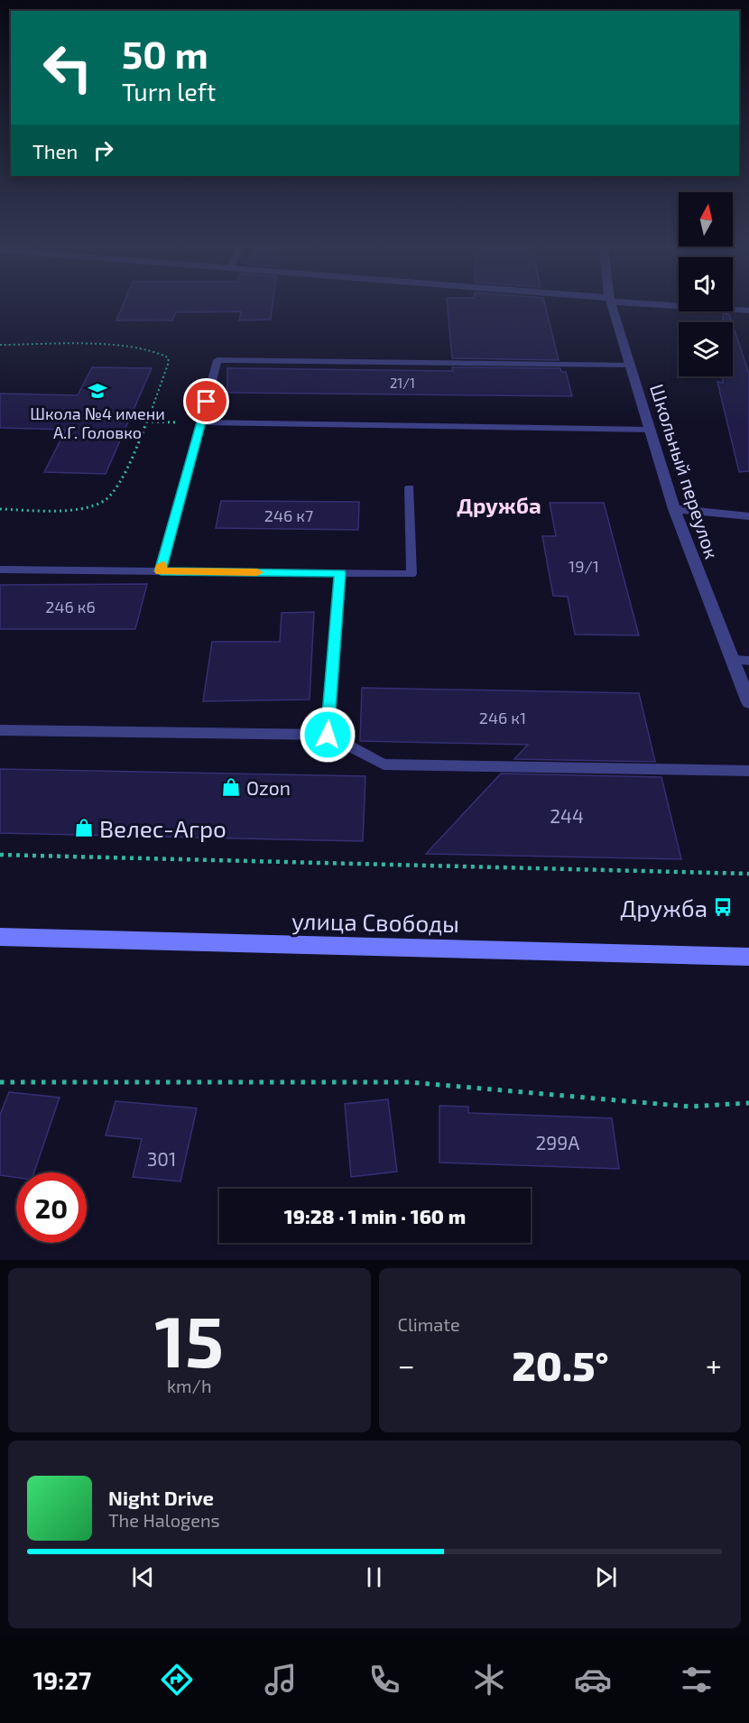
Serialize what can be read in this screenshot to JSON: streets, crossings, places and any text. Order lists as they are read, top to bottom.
{
  "streets": {
    "main road": ["улица Свободы"],
    "street": ["Школьный переулок"]
  },
  "districts": ["Дружба"],
  "places": {
    "school or university": ["Школа №4 имени А.Г. Головко"],
    "shop": ["Ozon", "Велес-Агро"],
    "bus stop": ["Дружба"]
  },
  "house_numbers": [
    "21/1",
    "246 к7",
    "19/1",
    "246 к6",
    "246 к1",
    "244",
    "299А",
    "301"
  ],
  "north": "top",
  "page": {
    "turn": ["50 m", "Turn left"],
    "then": "Then",
    "limit": "20",
    "trip": "19:28 · 1 min · 160 m",
    "tile": [
      ["15", "km/h"],
      "Climate"
    ],
    "heat": ["−", "20.5°", "+"],
    "song": ["Night Drive", "The Halogens"],
    "tabs": "19:27"
  }
}
